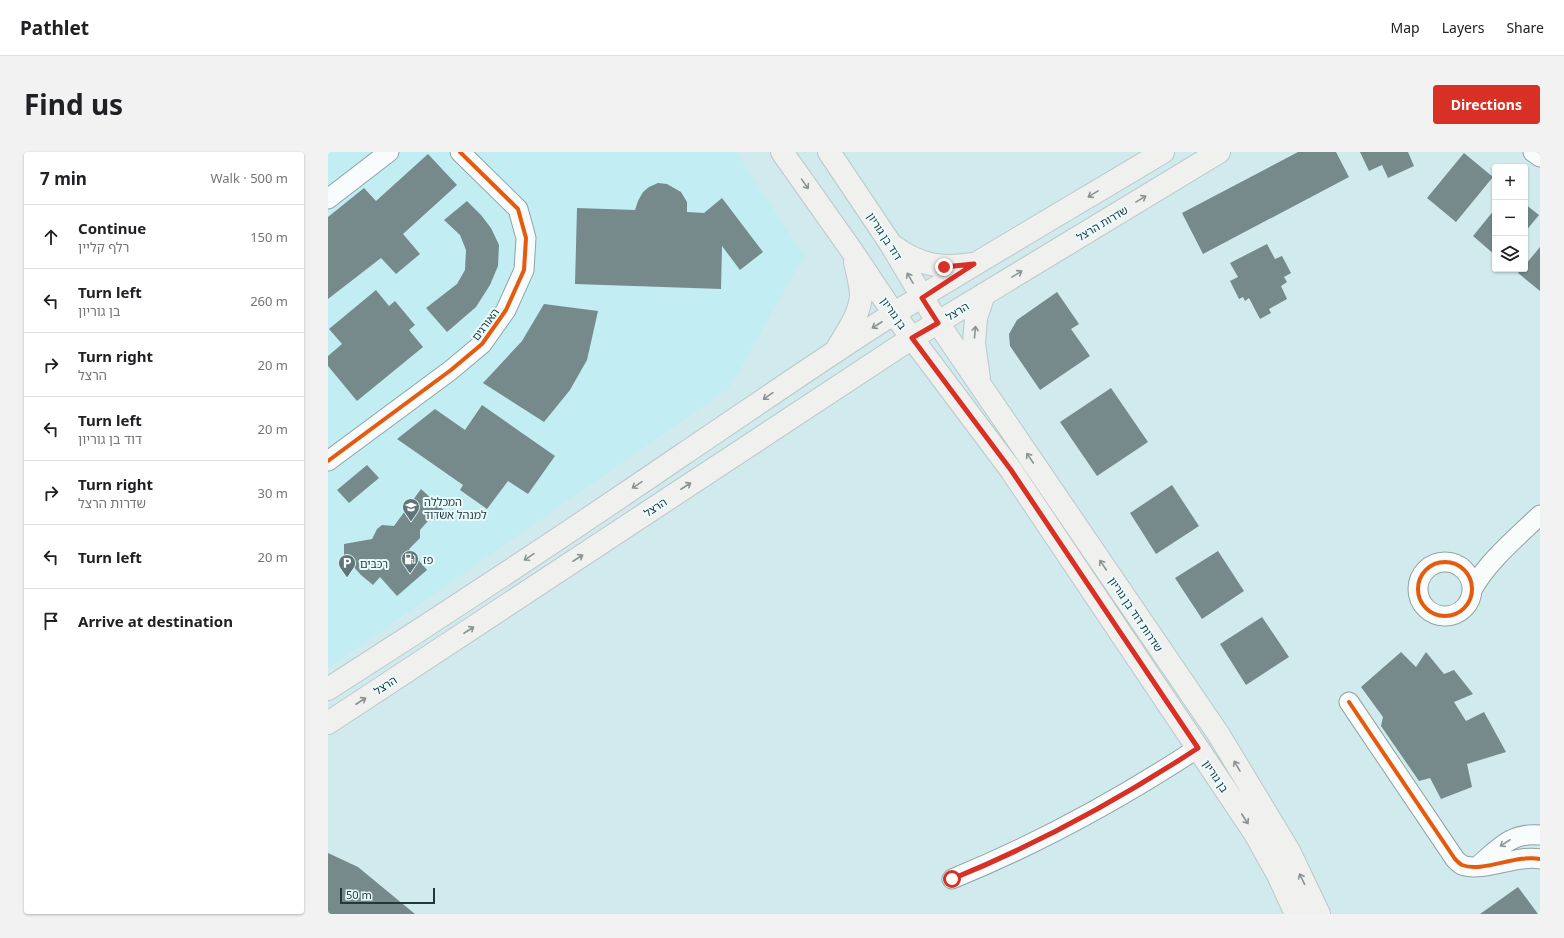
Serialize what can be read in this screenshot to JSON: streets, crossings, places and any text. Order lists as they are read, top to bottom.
{
  "streets": {
    "main road": [
      "שדרות הרצל",
      "דוד בן גוריון",
      "הרצל",
      "בן גוריון",
      "שדרות דוד בן גוריון"
    ],
    "street": ["האורגים"]
  },
  "crossings": [
    ["שדרות הרצל", "הרצל"],
    ["דוד בן גוריון", "הרצל"],
    ["דוד בן גוריון", "שדרות דוד בן גוריון"],
    ["הרצל", "בן גוריון"],
    ["הרצל", "שדרות דוד בן גוריון"]
  ],
  "one_way": ["שדרות דוד בן גוריון"],
  "places": {
    "school or university": ["המכללה למנהל אשדוד"],
    "fuel station": ["פז"],
    "parking": ["רכבים"]
  },
  "scale_bar": "50 m",
  "page": {
    "header": "Pathlet",
    "nav": ["Map", "Layers", "Share"],
    "title": "Find us",
    "buttons": "Directions",
    "heading": ["7 min", "Walk · 500 m"],
    "map_buttons": ["+", "−"],
    "list": [
      ["Continue", "רלף קליין", "150 m"],
      ["Turn left", "בן גוריון", "260 m"],
      ["Turn right", "הרצל", "20 m"],
      ["Turn left", "דוד בן גוריון", "20 m"],
      ["Turn right", "שדרות הרצל", "30 m"],
      ["Turn left", "20 m"],
      "Arrive at destination"
    ],
    "scale": "50 m"
  }
}
